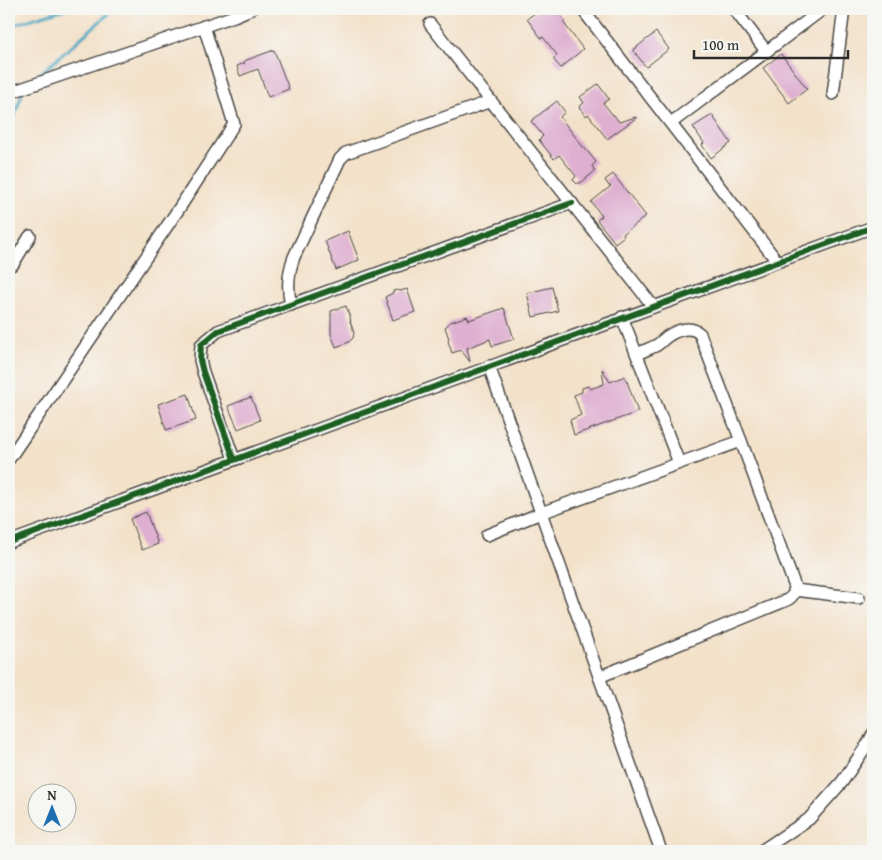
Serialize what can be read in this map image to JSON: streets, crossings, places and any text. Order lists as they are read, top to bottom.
{
  "scale_bar": "100 m",
  "north": "top"
}
